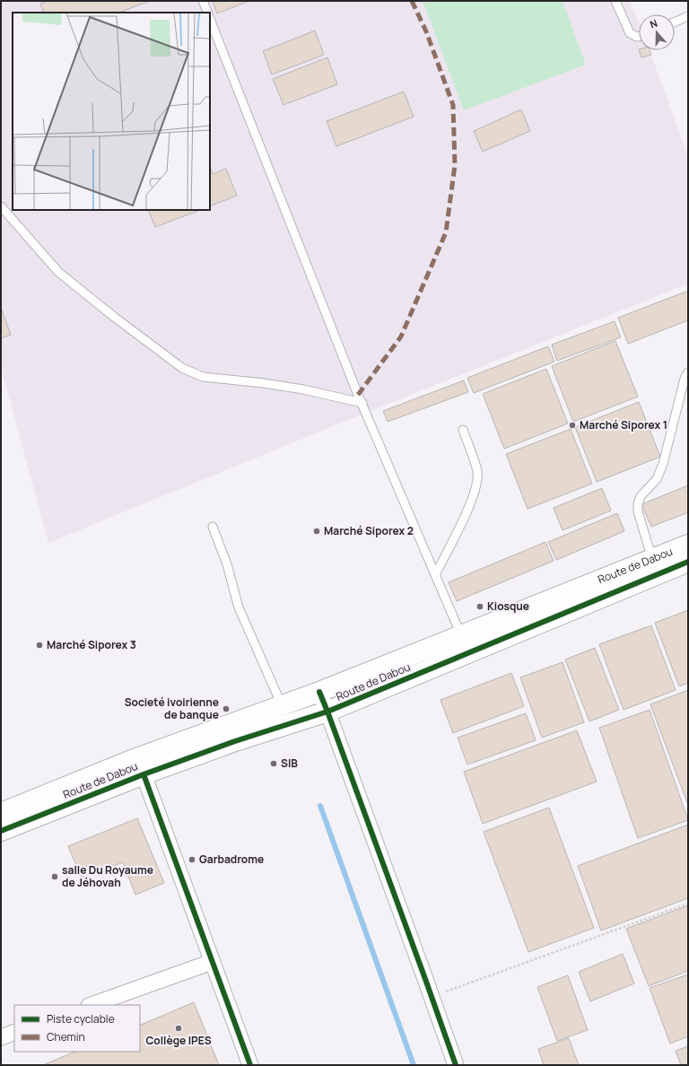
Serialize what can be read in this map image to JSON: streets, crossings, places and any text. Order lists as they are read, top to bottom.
{
  "streets": {
    "street": ["Route de Dabou"]
  },
  "places": [
    "Marché Siporex 1",
    "Marché Siporex 2",
    "Kiosque",
    "Marché Siporex 3",
    "Societé ivoirienne de banque",
    "SIB",
    "Garbadrome",
    "salle Du Royaume de Jéhovah",
    "Collège IPES"
  ],
  "legend": ["Piste cyclable", "Chemin"],
  "north": "top"
}
